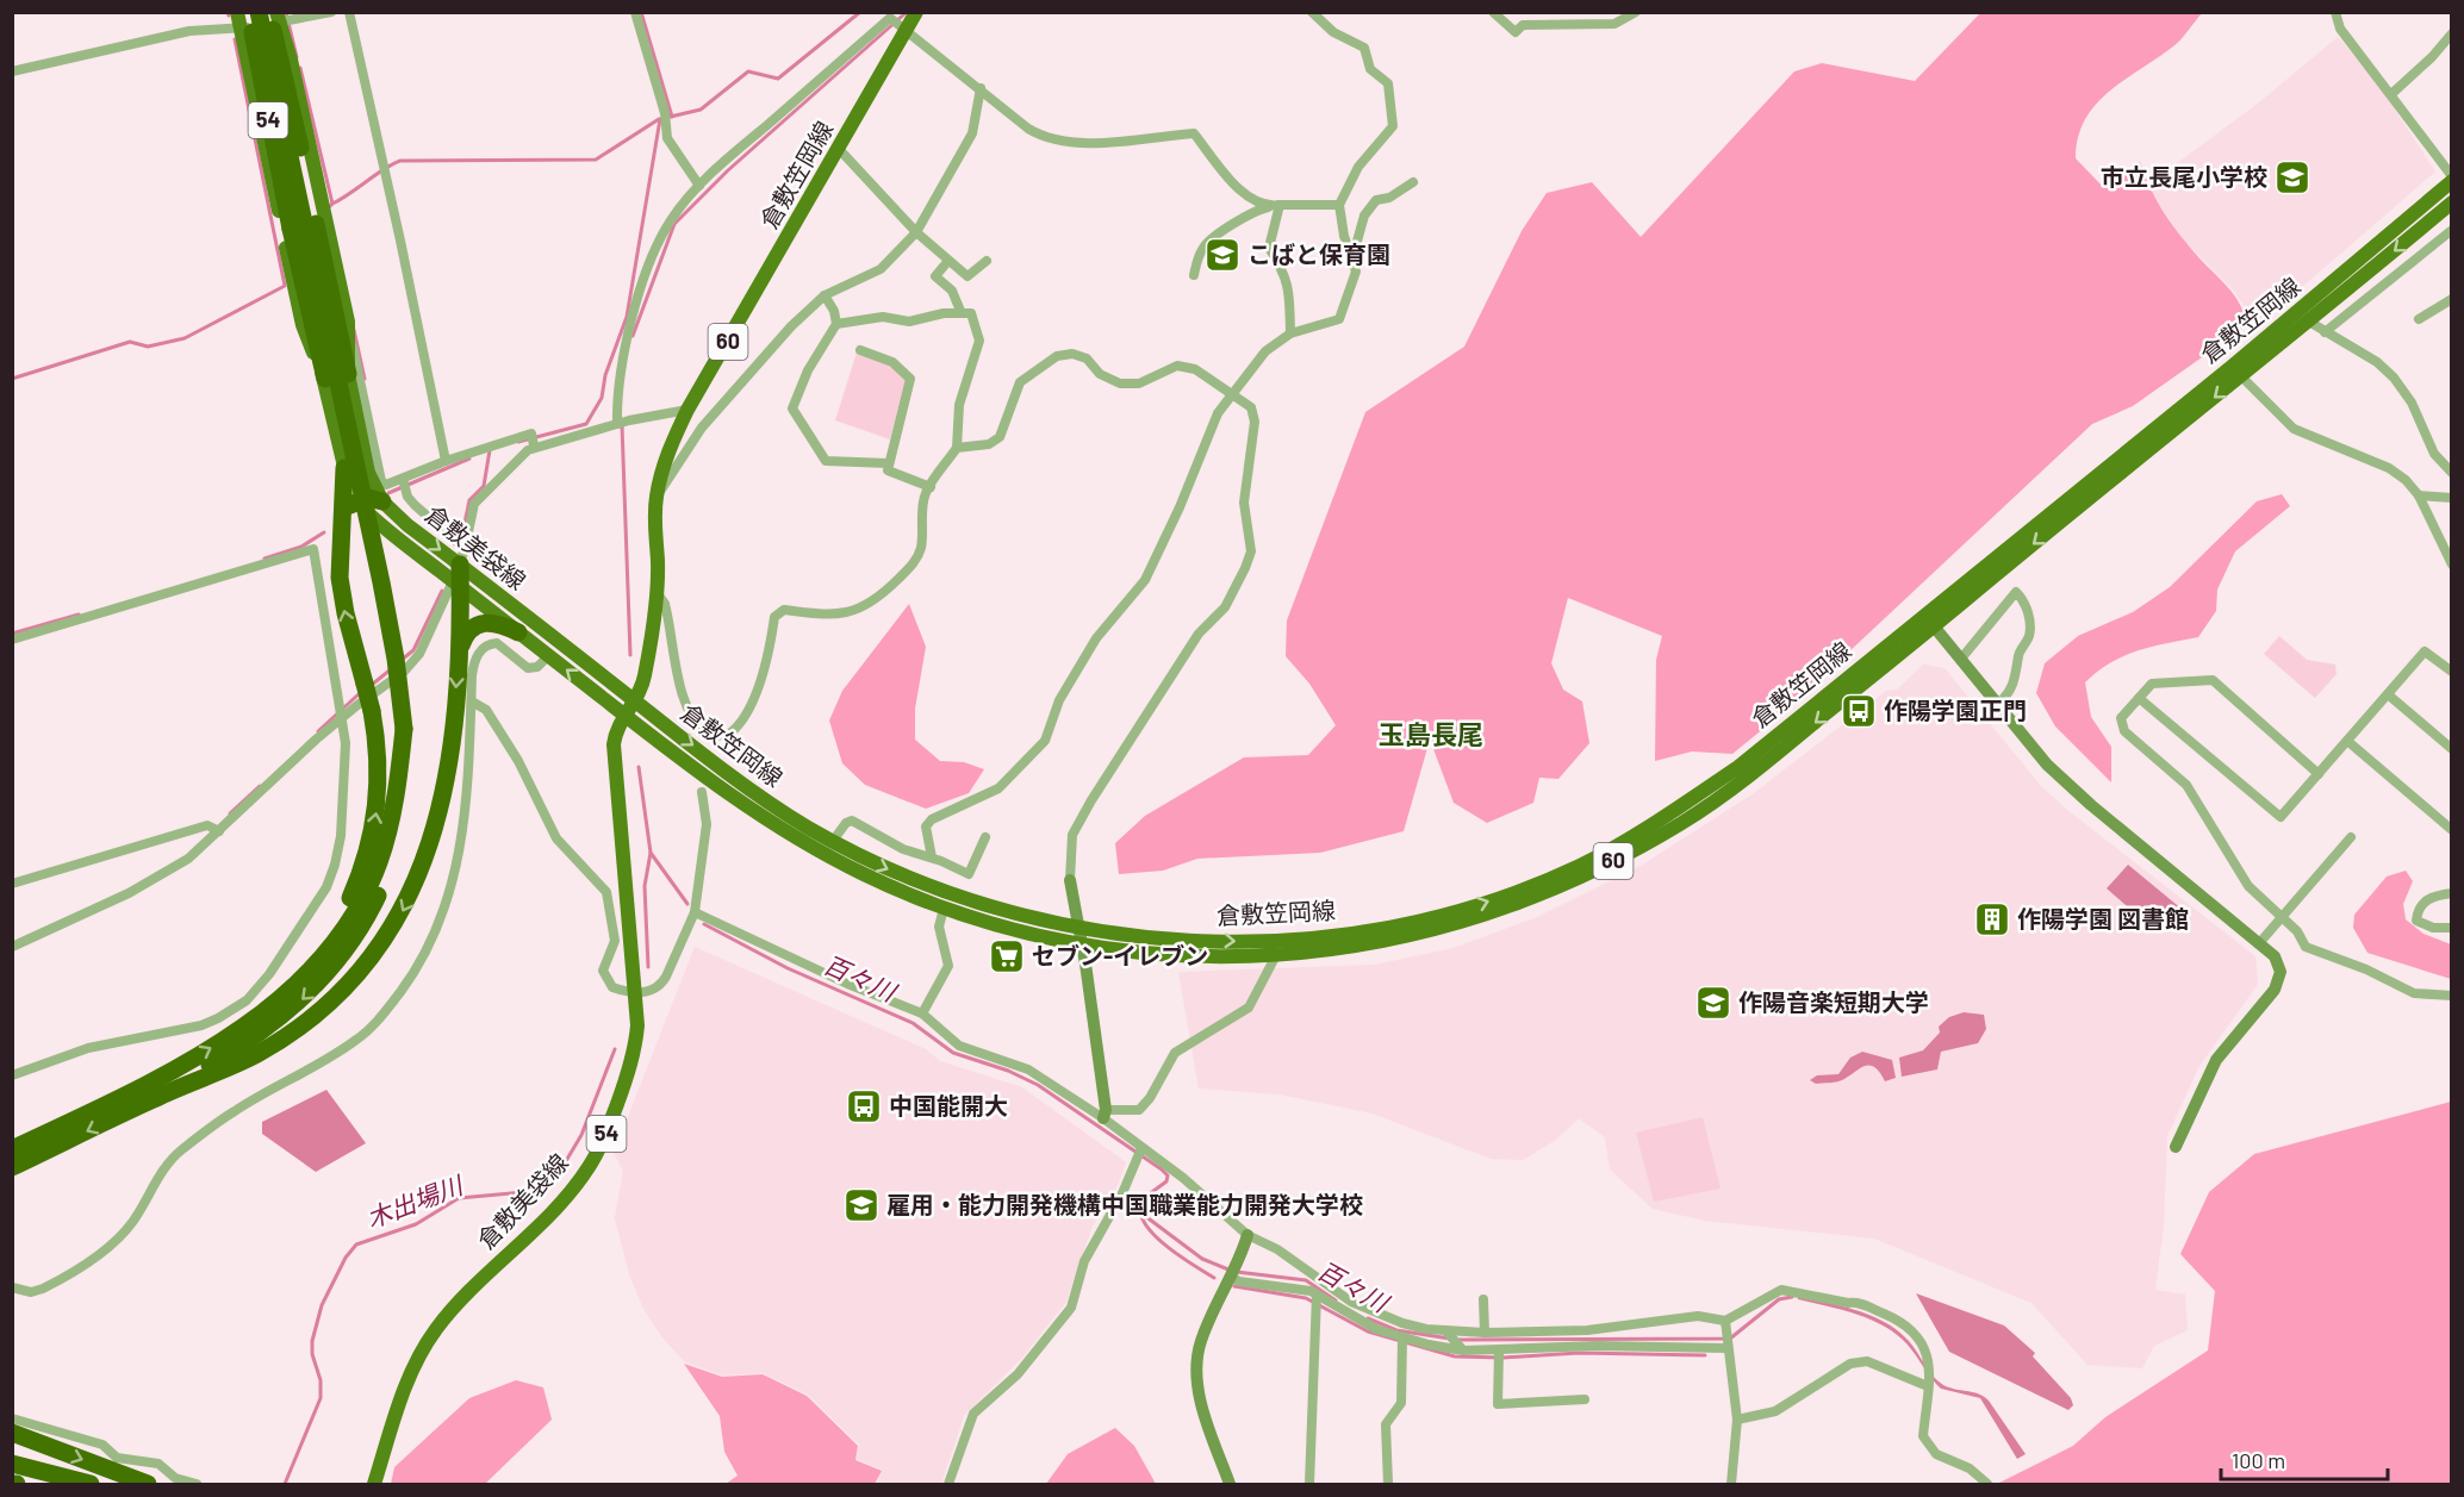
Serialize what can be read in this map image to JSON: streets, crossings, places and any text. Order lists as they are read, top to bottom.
{
  "streets": {
    "highway": ["54"],
    "main road": ["倉敷笠岡線", "60", "倉敷美袋線"]
  },
  "crossings": [
    ["54", "倉敷美袋線"],
    ["倉敷笠岡線", "倉敷美袋線"]
  ],
  "districts": ["玉島長尾"],
  "water": ["百々川", "木出場川"],
  "places": {
    "school or university": [
      "市立長尾小学校",
      "こばと保育園",
      "作陽音楽短期大学",
      "雇用・能力開発機構中国職業能力開発大学校"
    ],
    "bus stop": ["作陽学園正門", "中国能開大"],
    "building": ["作陽学園 図書館"],
    "supermarket": ["セブン-イレブン"]
  },
  "scale_bar": "100 m"
}
